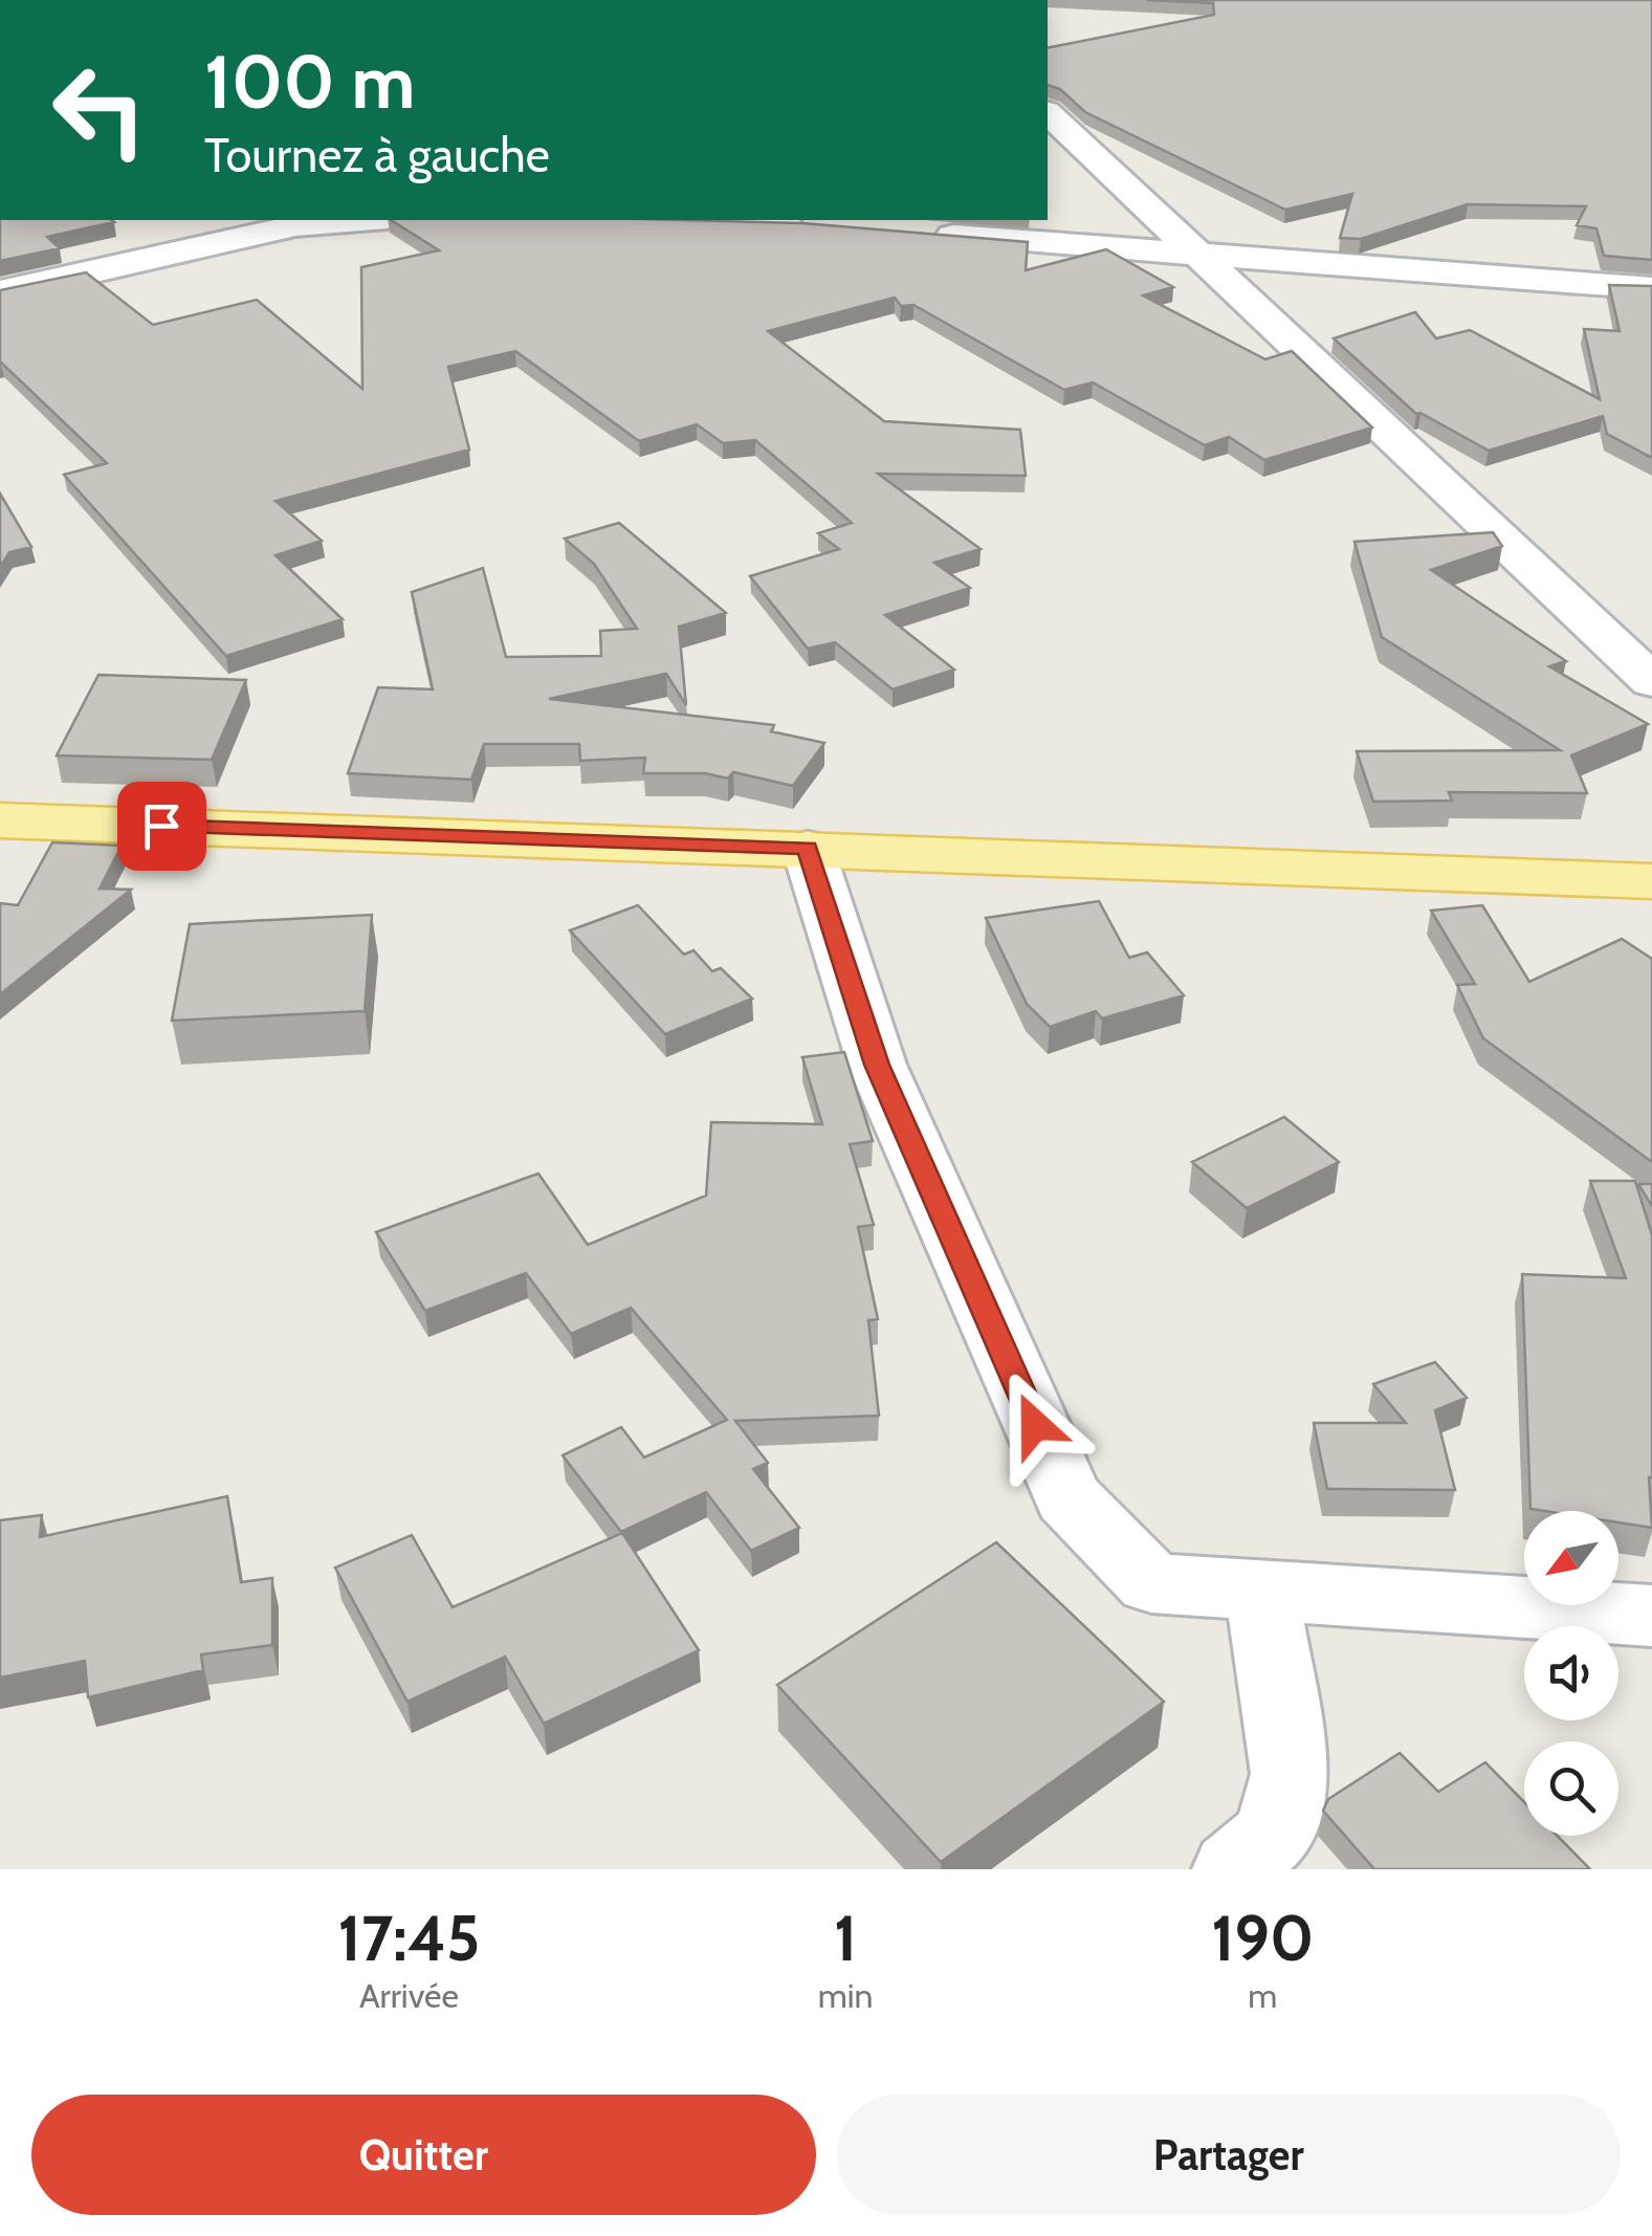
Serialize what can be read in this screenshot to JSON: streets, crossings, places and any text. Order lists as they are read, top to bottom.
{
  "north": "bottom left",
  "page": {
    "turn": ["100 m", "Tournez à gauche"],
    "eta": [
      "17:45",
      "Arrivée",
      "1",
      "min",
      "190",
      "m"
    ],
    "buttons": ["Quitter", "Partager"]
  }
}
